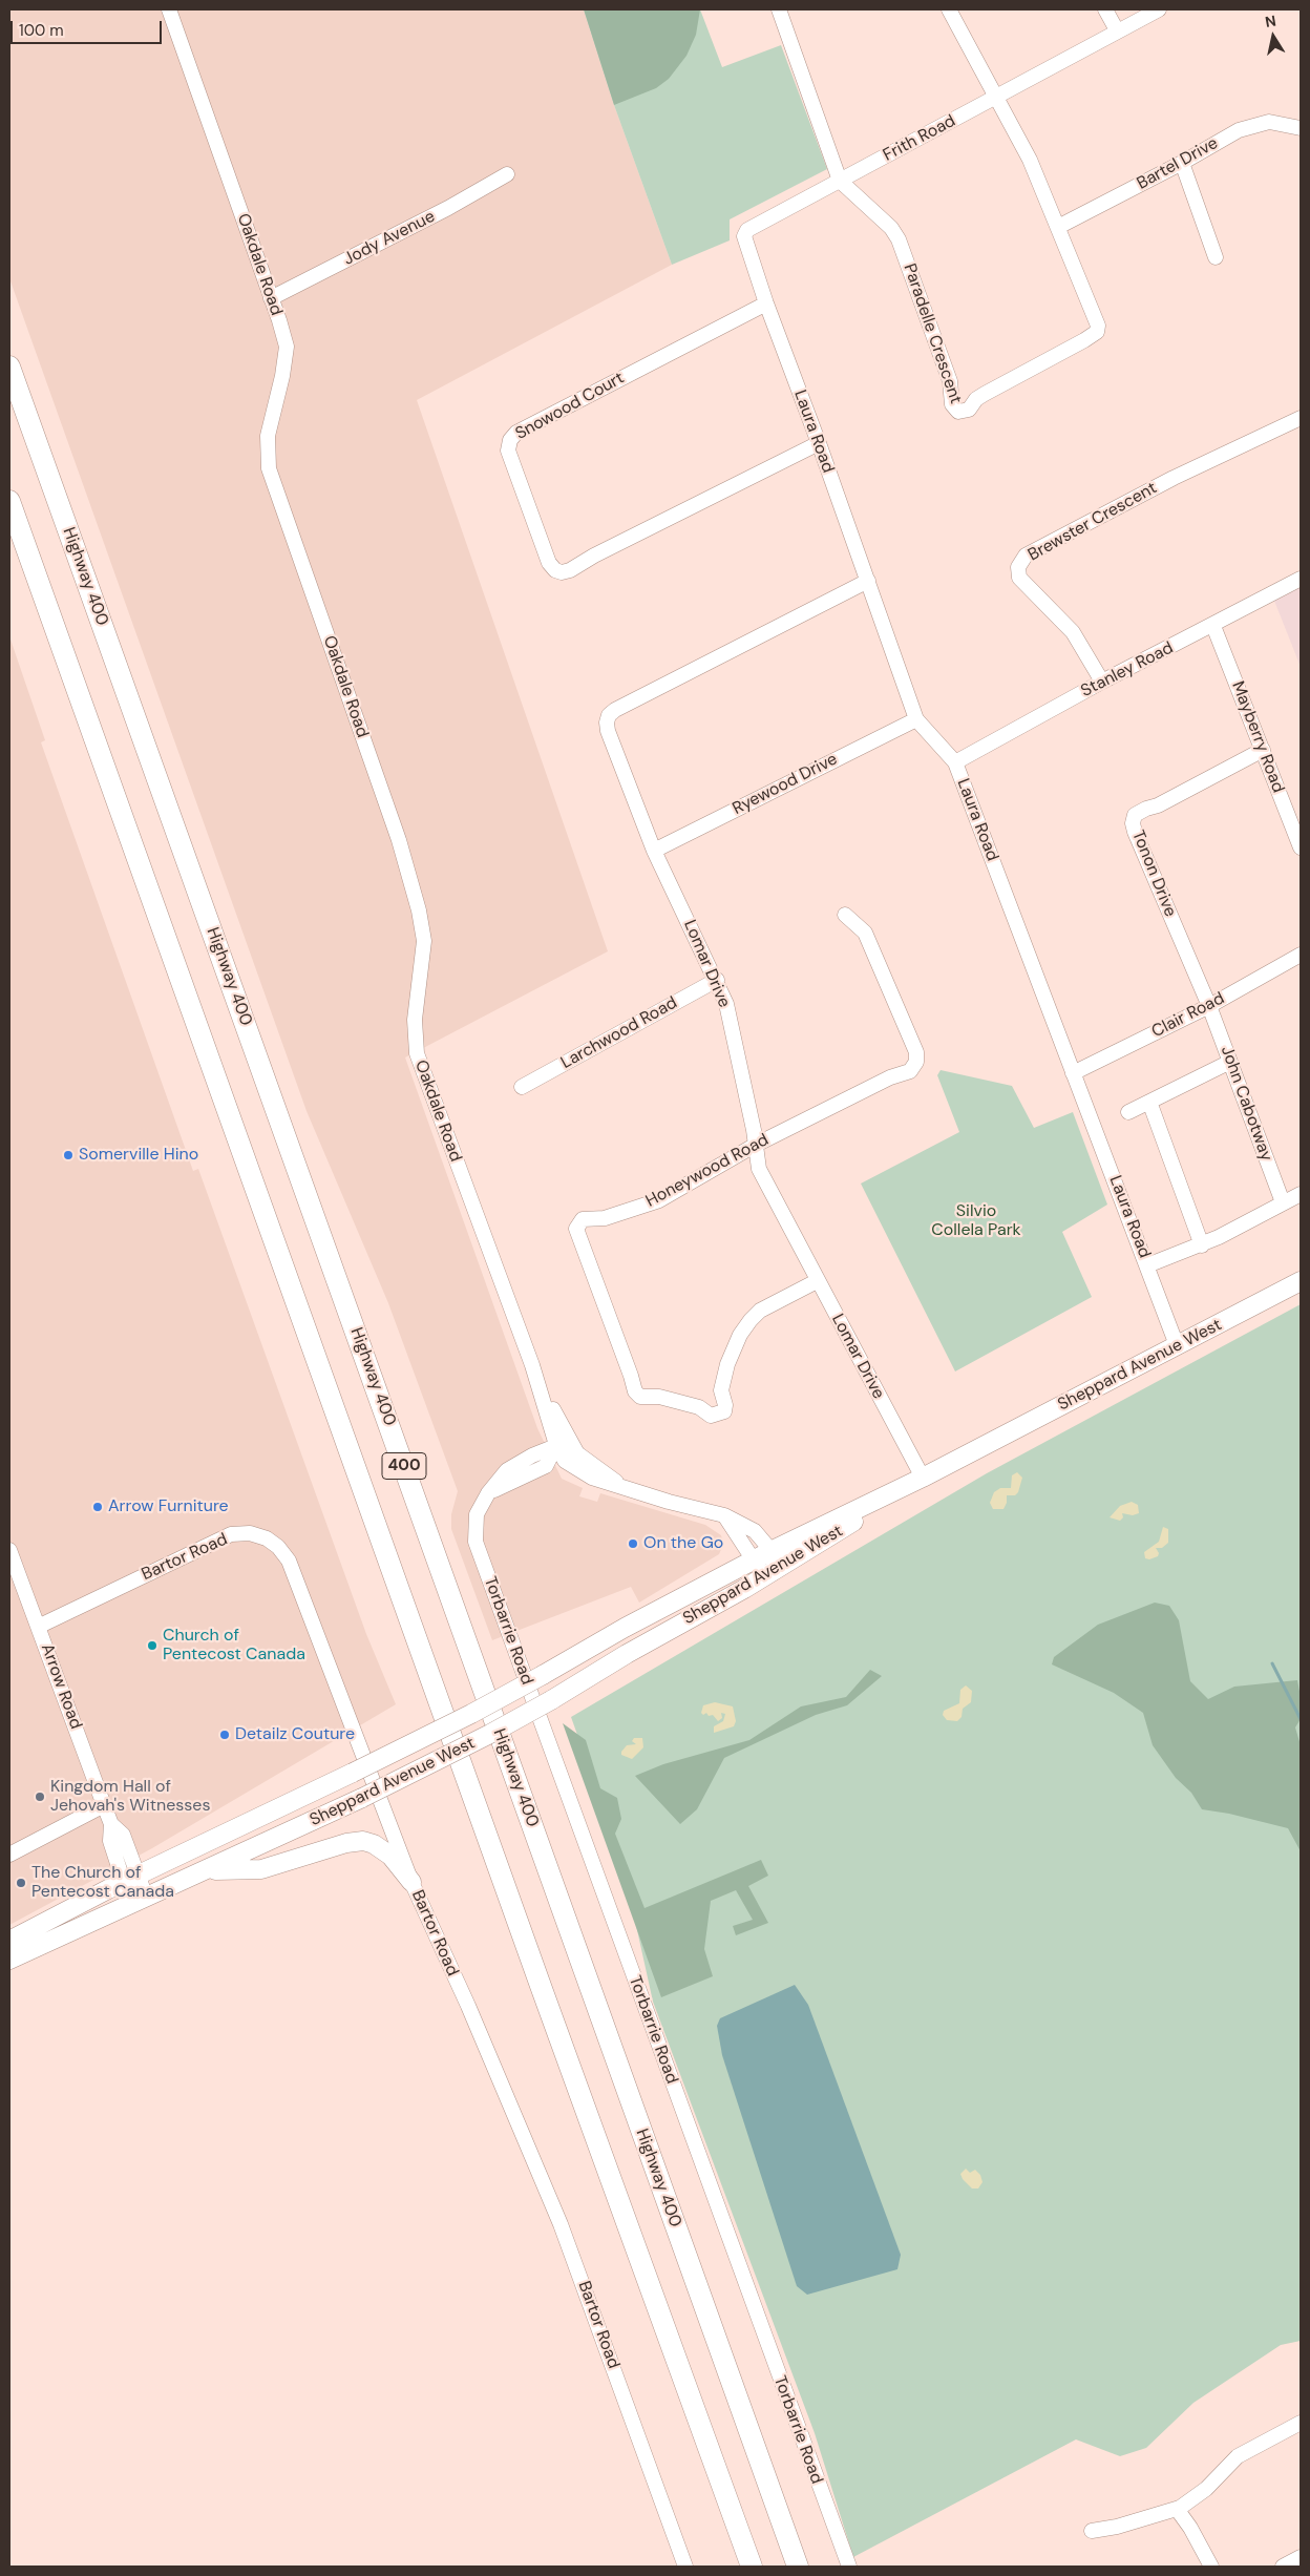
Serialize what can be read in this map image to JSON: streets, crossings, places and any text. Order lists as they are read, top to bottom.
{
  "streets": {
    "highway": ["Highway 400", "400"],
    "main road": ["Sheppard Avenue West"],
    "street": [
      "Frith Road",
      "Bartel Drive",
      "Jody Avenue",
      "Oakdale Road",
      "Paradelle Crescent",
      "Snowood Court",
      "Laura Road",
      "Brewster Crescent",
      "Stanley Road",
      "Mayberry Road",
      "Ryewood Drive",
      "Tonon Drive",
      "Lomar Drive",
      "Clair Road",
      "Larchwood Road",
      "John Cabotway",
      "Honeywood Road",
      "Bartor Road",
      "Torbarrie Road",
      "Arrow Road"
    ]
  },
  "crossings": [
    ["Frith Road", "Paradelle Crescent"],
    ["Frith Road", "Snowood Court"],
    ["Frith Road", "Laura Road"],
    ["Bartel Drive", "Paradelle Crescent"],
    ["Jody Avenue", "Oakdale Road"],
    ["Oakdale Road", "Sheppard Avenue West"],
    ["Oakdale Road", "Torbarrie Road"],
    ["Snowood Court", "Laura Road"],
    ["Laura Road", "Stanley Road"],
    ["Laura Road", "Ryewood Drive"],
    ["Laura Road", "Lomar Drive"],
    ["Laura Road", "Clair Road"],
    ["Laura Road", "Sheppard Avenue West"],
    ["Brewster Crescent", "Stanley Road"],
    ["Stanley Road", "Mayberry Road"],
    ["Mayberry Road", "Tonon Drive"],
    ["Ryewood Drive", "Lomar Drive"],
    ["Tonon Drive", "Clair Road"],
    ["Tonon Drive", "John Cabotway"],
    ["Lomar Drive", "Larchwood Road"],
    ["Lomar Drive", "Honeywood Road"],
    ["Lomar Drive", "Sheppard Avenue West"],
    ["Clair Road", "John Cabotway"],
    ["Sheppard Avenue West", "Arrow Road"],
    ["Bartor Road", "Arrow Road"]
  ],
  "parks": ["Silvio Collela Park"],
  "places": [
    "Somerville Hino",
    "Arrow Furniture",
    "On the Go",
    "Church of Pentecost Canada",
    "Detailz Couture",
    "Kingdom Hall of Jehovah's Witnesses",
    "The Church of Pentecost Canada"
  ],
  "scale_bar": "100 m",
  "north": "top"
}
